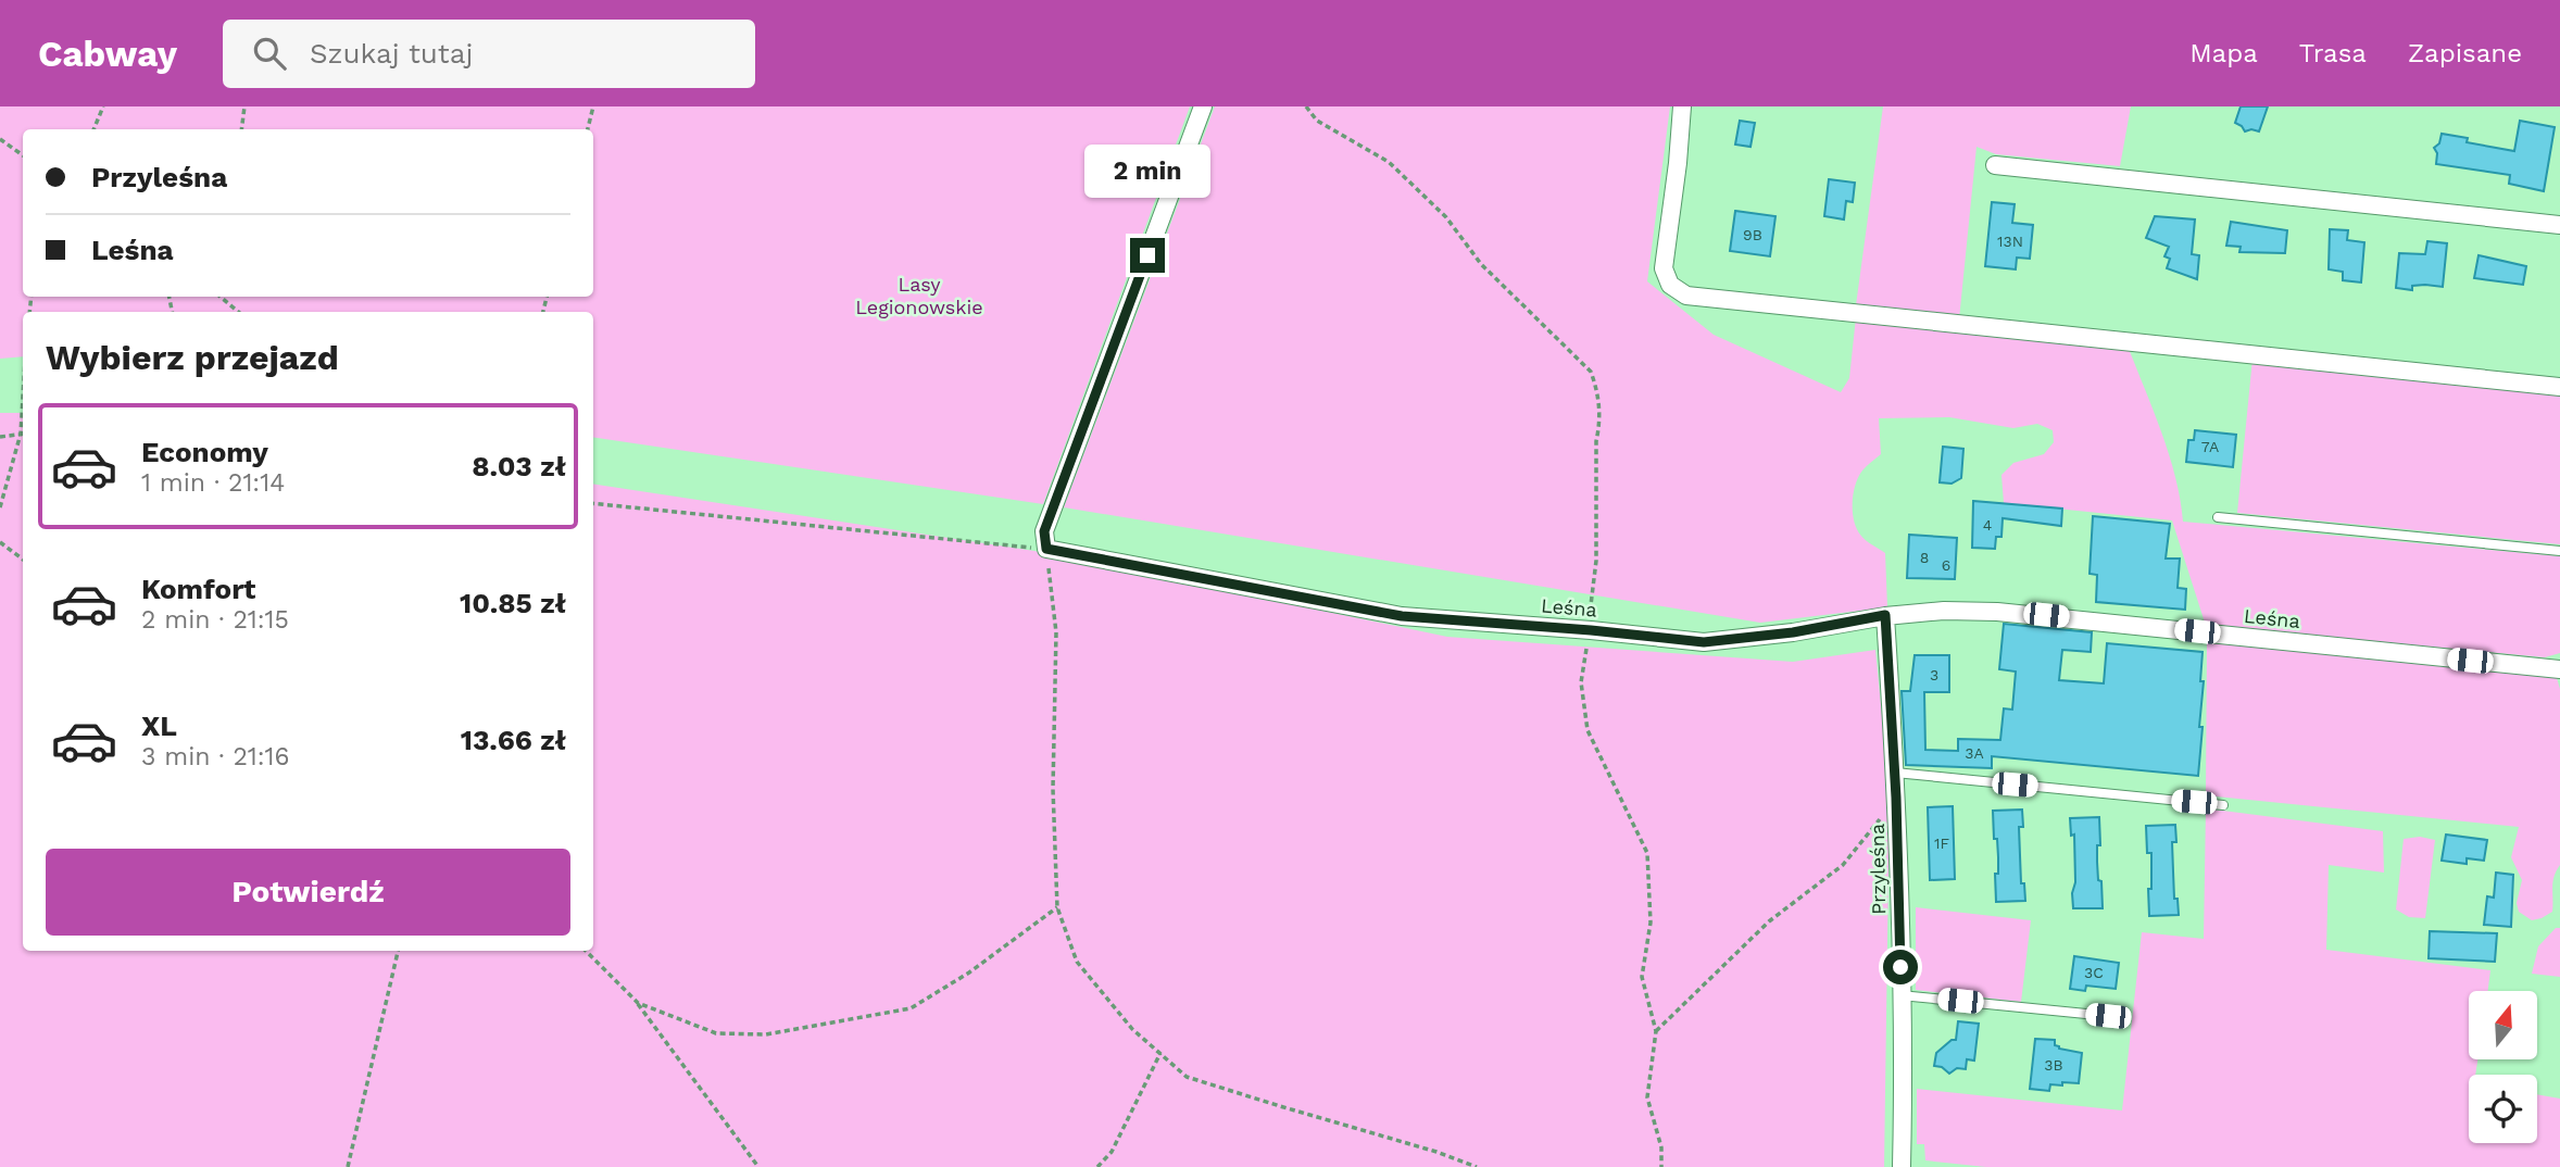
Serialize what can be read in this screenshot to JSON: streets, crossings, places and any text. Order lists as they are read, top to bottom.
{
  "streets": {
    "street": ["Leśna", "Przyleśna"]
  },
  "crossings": [
    ["Leśna", "Przyleśna"]
  ],
  "parks": ["Lasy Legionowskie"],
  "house_numbers": [
    "9B",
    "13N",
    "7A",
    "4",
    "8",
    "6",
    "3",
    "3A",
    "1F",
    "3C",
    "3B"
  ],
  "north": "top",
  "page": {
    "header": "Cabway",
    "search": "Szukaj tutaj",
    "nav": ["Mapa", "Trasa", "Zapisane"],
    "banner": ["Przyleśna", "Leśna"],
    "bubble": "2 min",
    "heading": "Wybierz przejazd",
    "list": [
      {
        "name": "Economy",
        "note": "1 min · 21:14",
        "value": "8.03 zł"
      },
      {
        "name": "Komfort",
        "note": "2 min · 21:15",
        "value": "10.85 zł"
      },
      {
        "name": "XL",
        "note": "3 min · 21:16",
        "value": "13.66 zł"
      }
    ],
    "buttons": "Potwierdź"
  }
}
